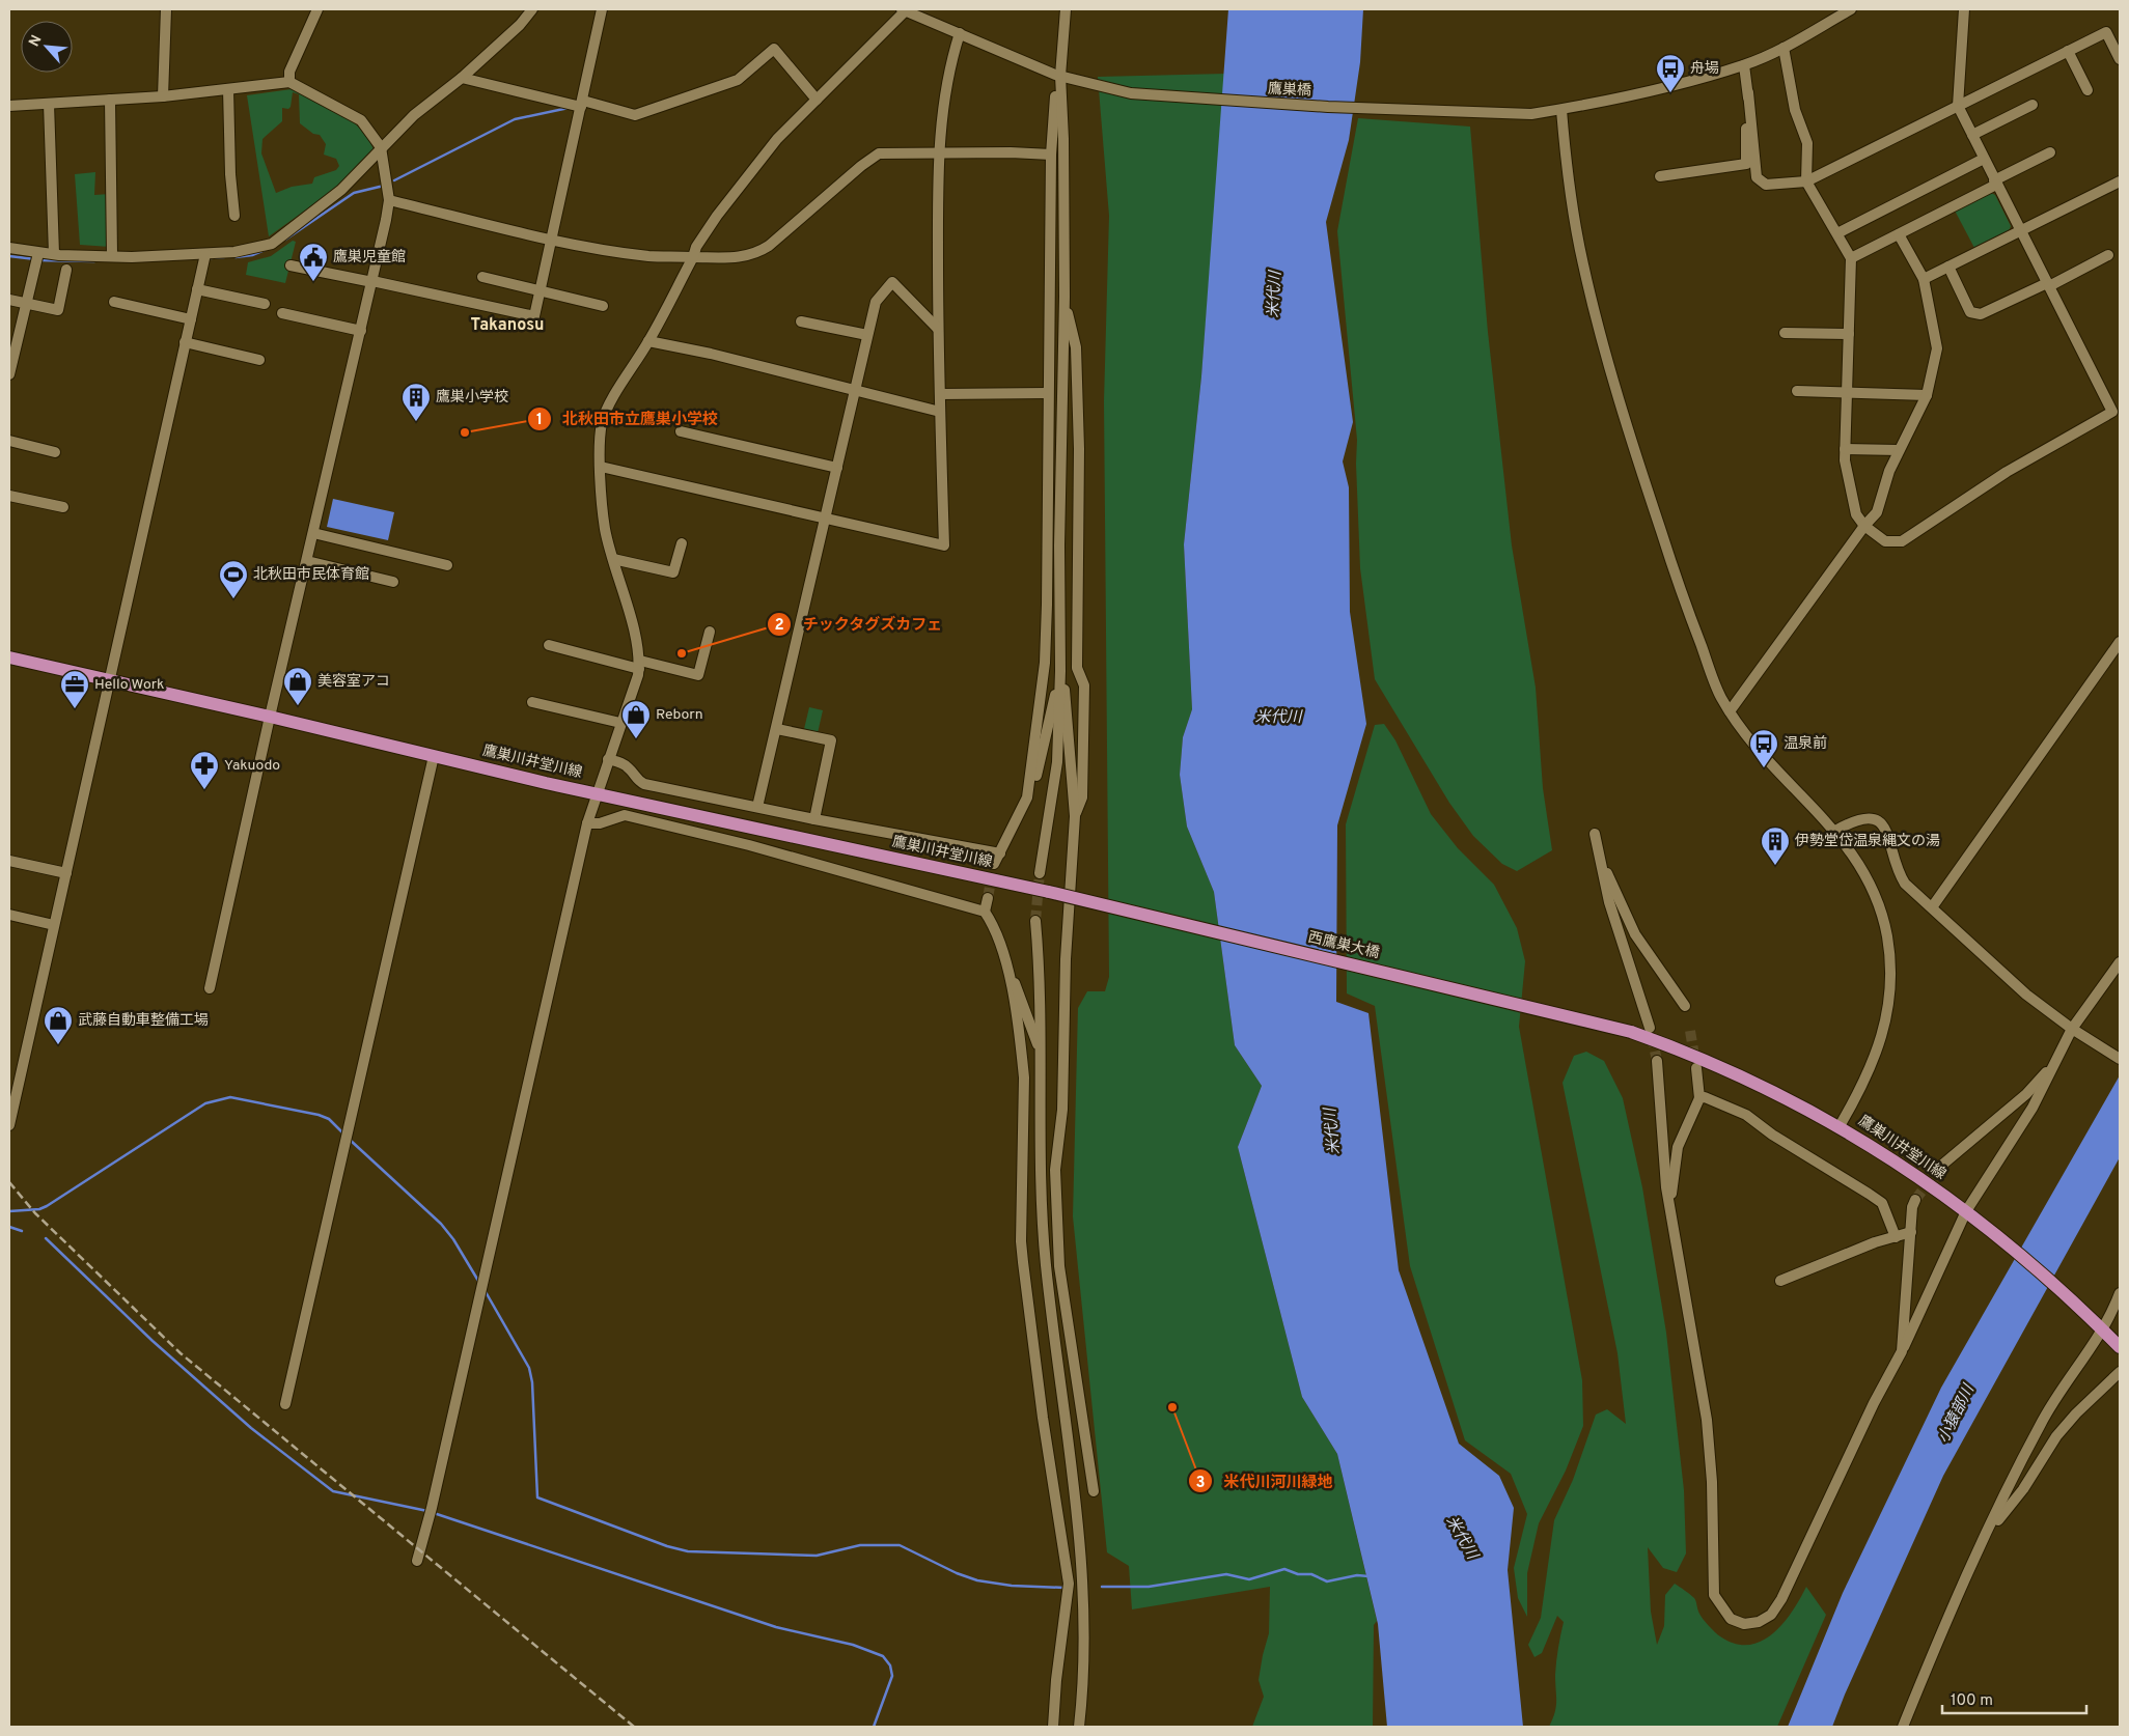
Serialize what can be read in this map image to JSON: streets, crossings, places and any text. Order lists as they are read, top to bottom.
{
  "streets": {
    "main road": ["鷹巣川井堂川線", "西鷹巣大橋"],
    "street": ["鷹巣橋"]
  },
  "crossings": [
    ["鷹巣川井堂川線", "西鷹巣大橋"]
  ],
  "districts": ["Takanosu"],
  "water": ["米代川", "小猿部川"],
  "places": {
    "bus stop": ["舟場", "温泉前"],
    "public building": ["鷹巣児童館"],
    "building": ["鷹巣小学校", "伊勢堂岱温泉縄文の湯"],
    "other": ["北秋田市立鷹巣小学校", "チックタグズカフェ", "米代川河川緑地"],
    "sports": ["北秋田市民体育館"],
    "shop": ["美容室アコ", "Reborn", "武藤自動車整備工場"],
    "office": ["Hello Work"],
    "pharmacy": ["Yakuodo"]
  },
  "scale_bar": "100 m",
  "north": "top left"
}
